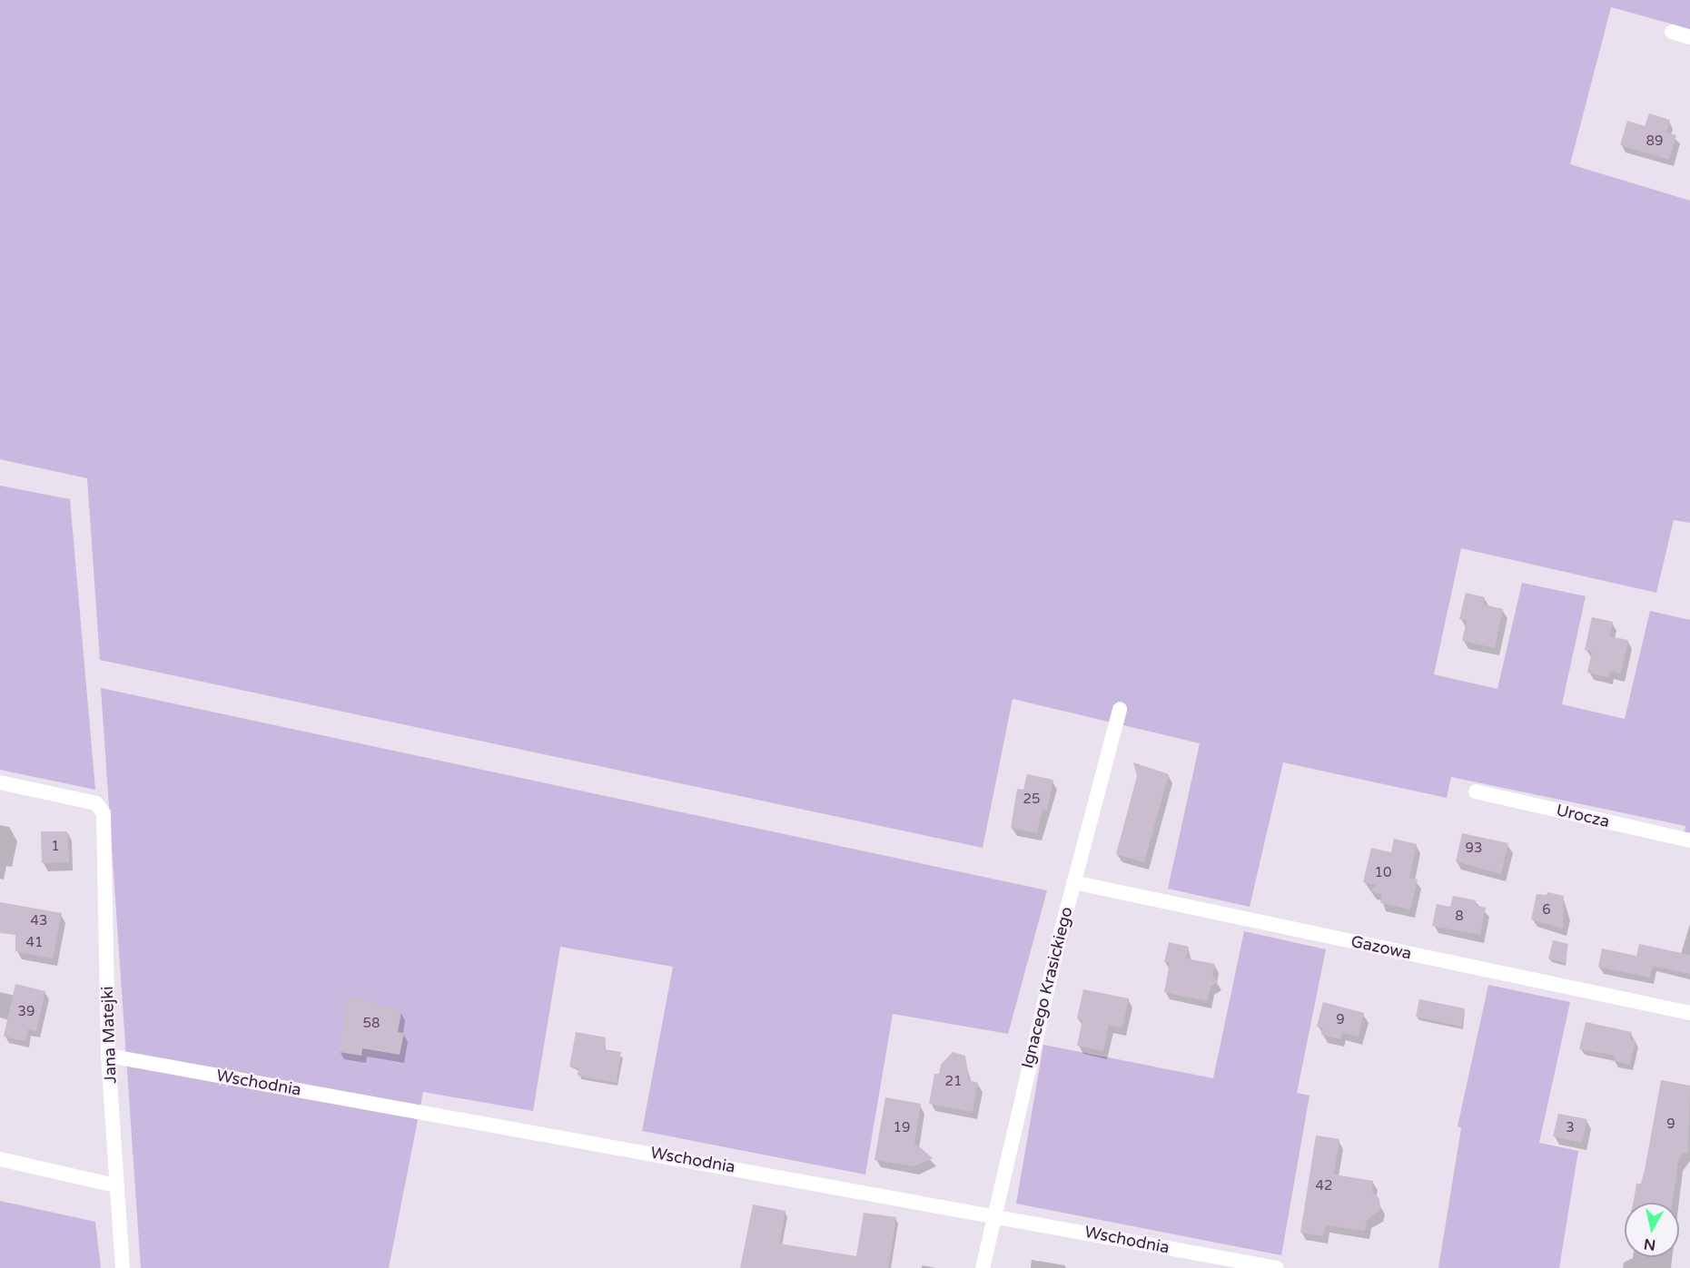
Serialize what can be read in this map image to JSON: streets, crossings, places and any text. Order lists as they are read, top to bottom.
{
  "streets": {
    "street": [
      "Urocza",
      "Gazowa",
      "Ignacego Krasickiego",
      "Jana Matejki",
      "Wschodnia"
    ]
  },
  "crossings": [
    ["Gazowa", "Ignacego Krasickiego"],
    ["Ignacego Krasickiego", "Wschodnia"],
    ["Jana Matejki", "Wschodnia"]
  ],
  "house_numbers": [
    "89",
    "25",
    "1",
    "93",
    "10",
    "6",
    "8",
    "43",
    "41",
    "39",
    "9",
    "58",
    "21",
    "9",
    "19",
    "3",
    "42"
  ],
  "north": "bottom"
}
